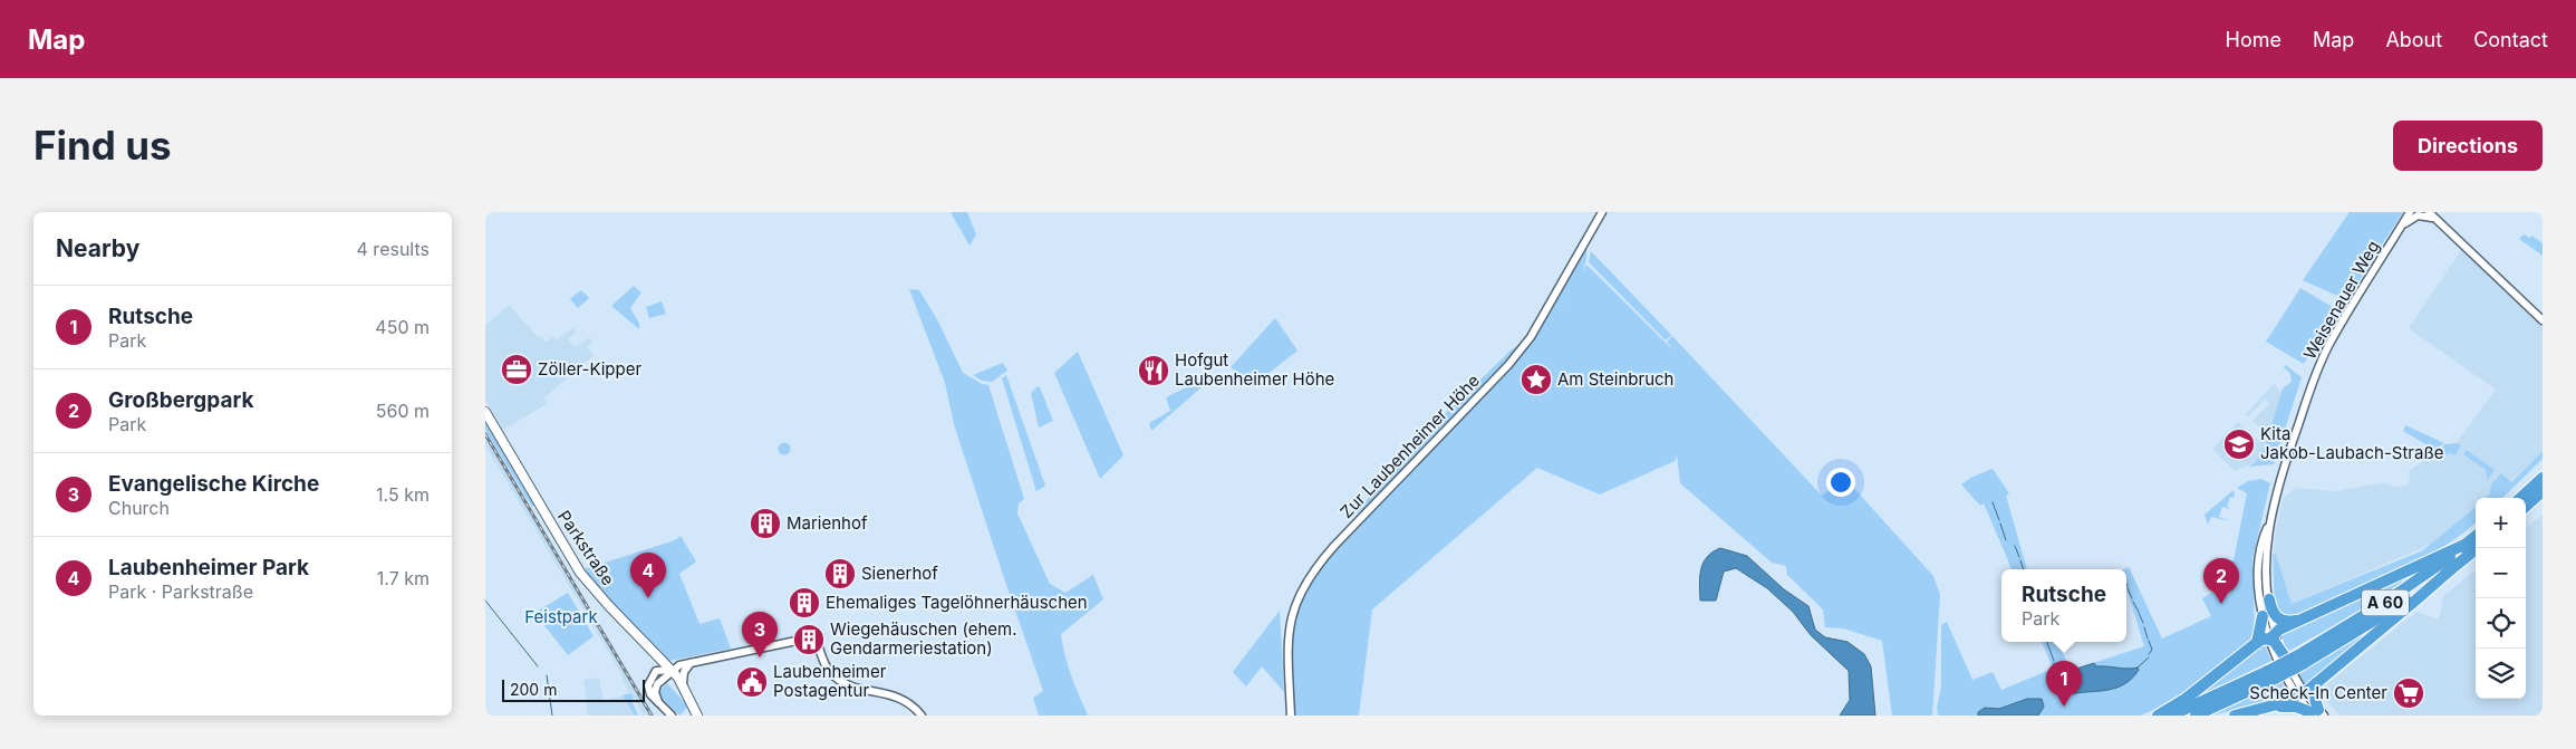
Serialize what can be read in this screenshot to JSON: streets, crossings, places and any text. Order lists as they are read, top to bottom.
{
  "streets": {
    "highway": ["A 60"],
    "main road": ["Parkstraße"],
    "street": ["Weisenauer Weg", "Zur Laubenheimer Höhe"]
  },
  "parks": ["Feistpark"],
  "places": {
    "office": ["Zöller-Kipper"],
    "restaurant": ["Hofgut Laubenheimer Höhe"],
    "place": ["Am Steinbruch"],
    "school or university": ["Kita Jakob-Laubach-Straße"],
    "building": [
      "Marienhof",
      "Sienerhof",
      "Ehemaliges Tagelöhnerhäuschen",
      "Wiegehäuschen (ehem. Gendarmeriestation)"
    ],
    "public building": ["Laubenheimer Postagentur"],
    "supermarket": ["Scheck-In Center"]
  },
  "scale_bar": "200 m",
  "page": {
    "header": "Map",
    "nav": [
      "Home",
      "Map",
      "About",
      "Contact"
    ],
    "buttons": "Directions",
    "title": "Find us",
    "heading": ["Nearby", "4 results"],
    "list": [
      {
        "mark": "1",
        "name": "Rutsche",
        "note": "Park",
        "value": "450 m"
      },
      {
        "mark": "2",
        "name": "Großbergpark",
        "note": "Park",
        "value": "560 m"
      },
      {
        "mark": "3",
        "name": "Evangelische Kirche",
        "note": "Church",
        "value": "1.5 km"
      },
      {
        "mark": "4",
        "name": "Laubenheimer Park",
        "note": "Park · Parkstraße",
        "value": "1.7 km"
      }
    ],
    "map_buttons": ["+", "−"],
    "pins": [
      "4",
      "2",
      "3",
      "1"
    ],
    "popup": ["Rutsche", "Park"],
    "scale": "200 m"
  }
}
